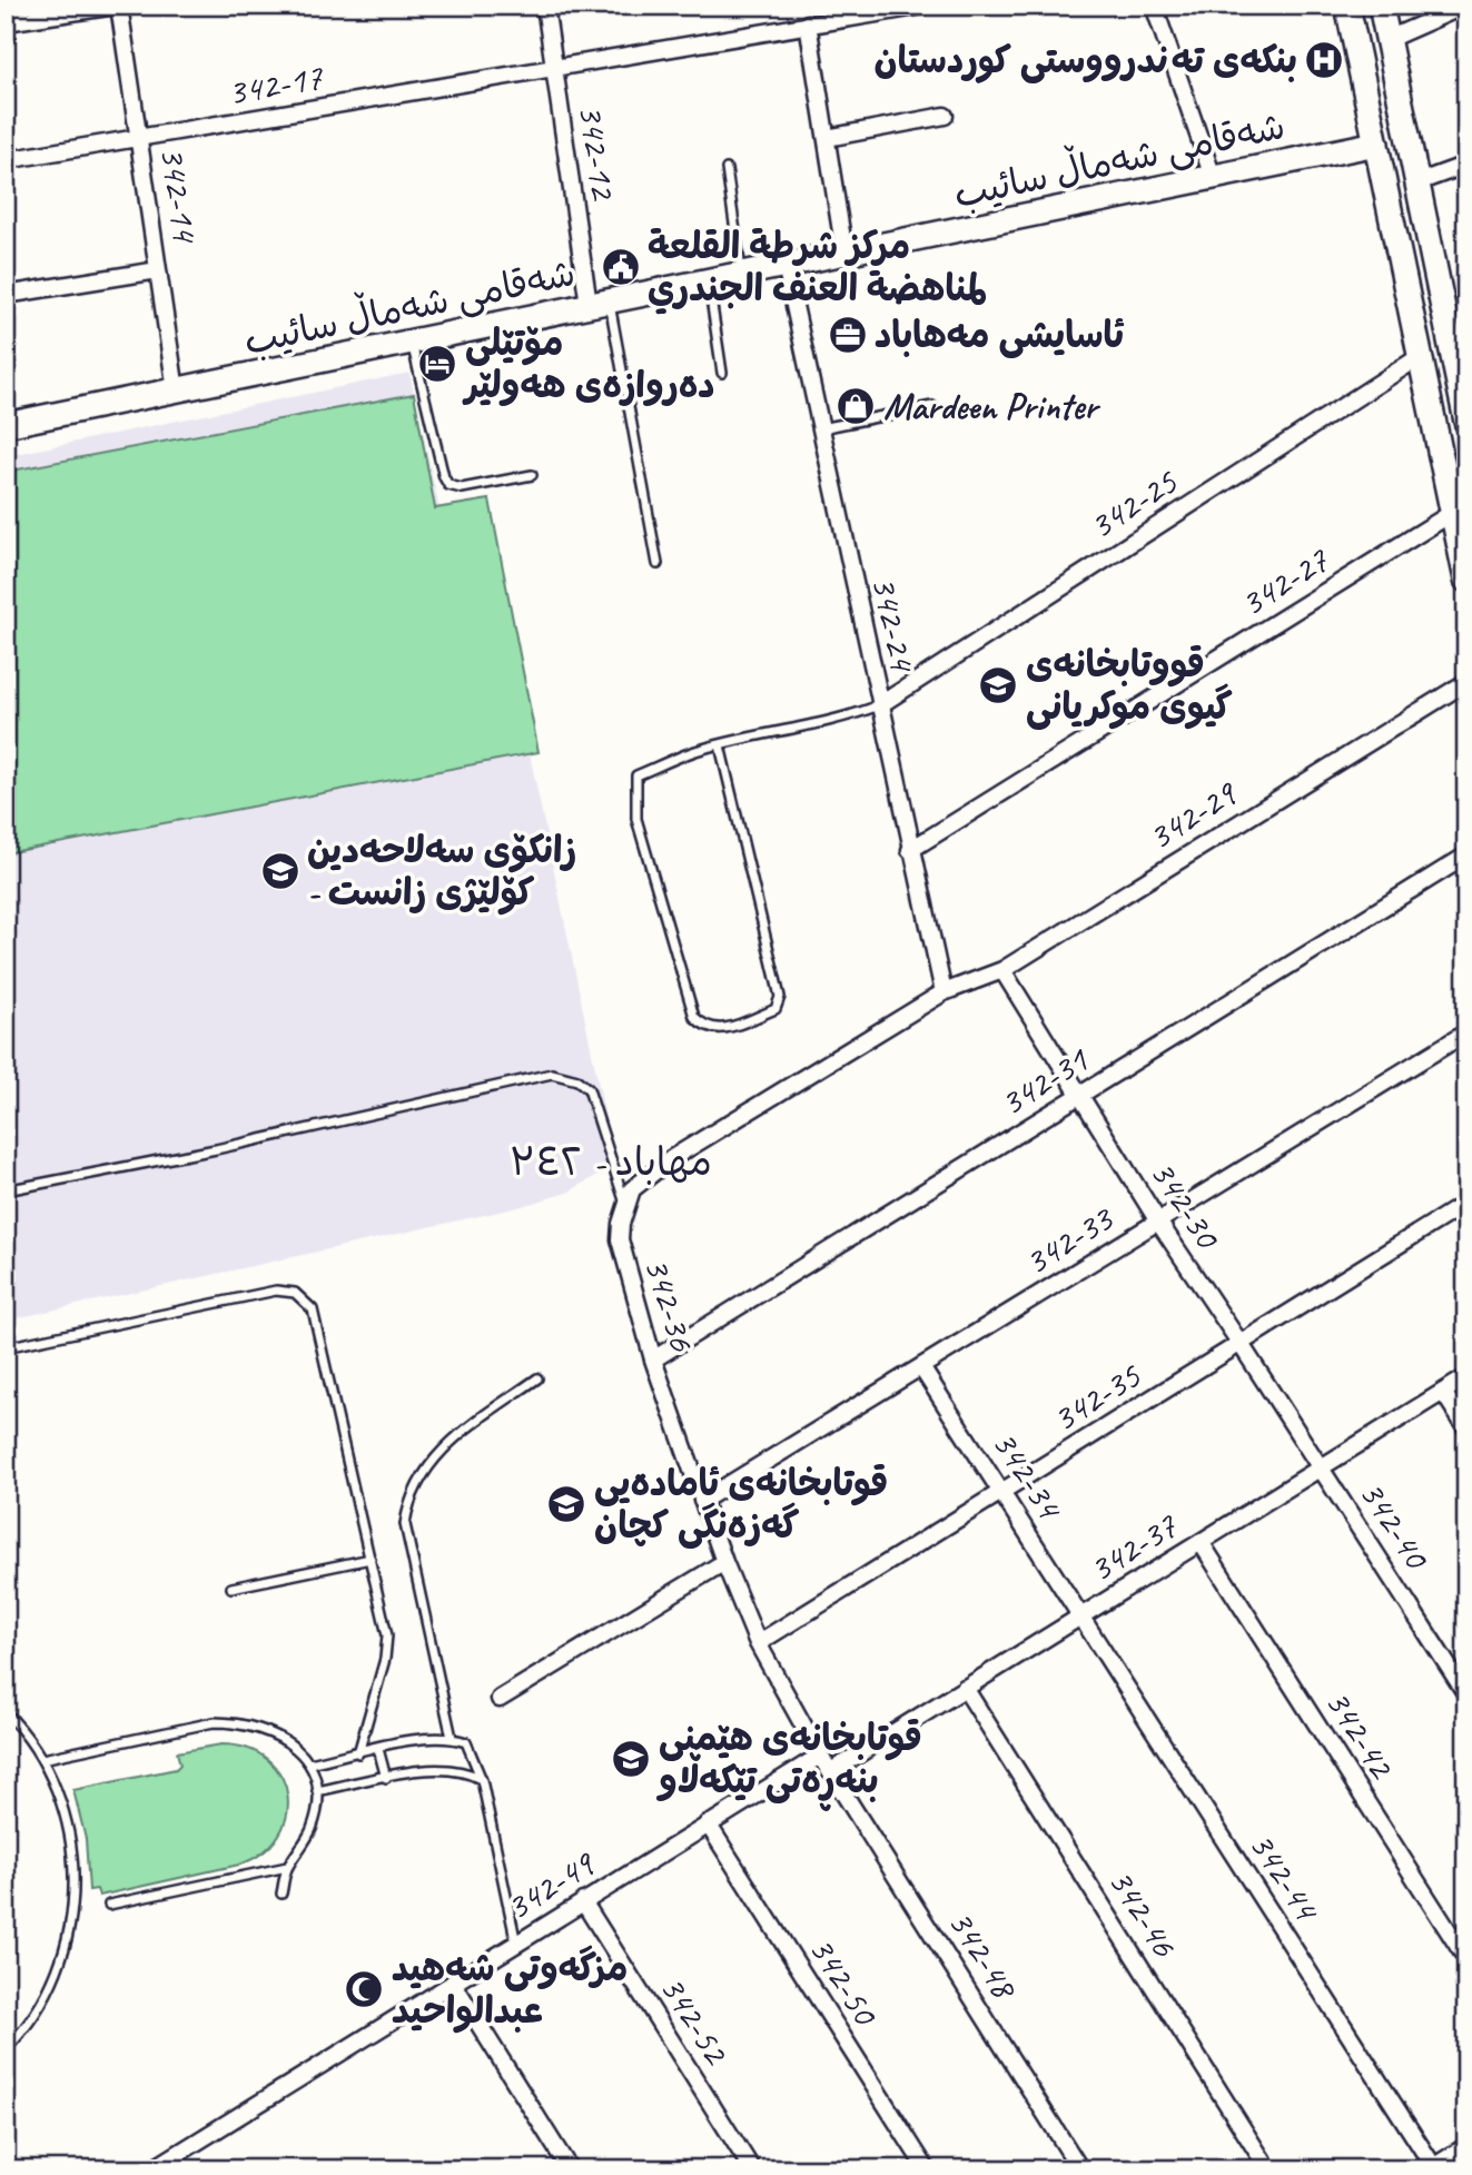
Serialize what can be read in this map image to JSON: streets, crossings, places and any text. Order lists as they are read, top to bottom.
{
  "streets": {
    "street": [
      "342-17",
      "342-12",
      "شەقامی شەماڵ سائیب",
      "342-14",
      "342-25",
      "342-27",
      "342-24",
      "342-29",
      "342-31",
      "342-30",
      "342-33",
      "342-36",
      "342-35",
      "342-34",
      "342-40",
      "342-37",
      "342-42",
      "342-44",
      "342-49",
      "342-46",
      "342-48",
      "342-50",
      "342-52"
    ]
  },
  "crossings": [
    ["342-17", "342-12"],
    ["342-17", "342-14"],
    ["342-12", "شەقامی شەماڵ سائیب"],
    ["شەقامی شەماڵ سائیب", "342-14"],
    ["شەقامی شەماڵ سائیب", "342-24"],
    ["342-25", "342-24"],
    ["342-27", "342-24"],
    ["342-24", "342-29"],
    ["342-24", "342-36"],
    ["342-29", "342-30"],
    ["342-29", "342-36"],
    ["342-31", "342-30"],
    ["342-31", "342-36"],
    ["342-30", "342-33"],
    ["342-30", "342-35"],
    ["342-30", "342-40"],
    ["342-30", "342-37"],
    ["342-33", "342-36"],
    ["342-33", "342-34"],
    ["342-36", "342-35"],
    ["342-36", "342-37"],
    ["342-36", "342-49"],
    ["342-36", "342-48"],
    ["342-35", "342-34"],
    ["342-34", "342-37"],
    ["342-34", "342-44"],
    ["342-40", "342-37"],
    ["342-37", "342-42"],
    ["342-37", "342-44"],
    ["342-37", "342-46"],
    ["342-37", "342-48"],
    ["342-49", "342-50"],
    ["342-49", "342-52"]
  ],
  "districts": ["مهاباد - ٣٤٢"],
  "places": {
    "hospital": ["بنکەی تەندرووستی کوردستان"],
    "public building": ["مركز شرطة القلعة لمناهضة العنف الجندري"],
    "office": ["ئاسایشی مەهاباد"],
    "hotel": ["مۆتێلی دەروازەی هەولێر"],
    "shop": ["Mardeen Printer"],
    "school or university": [
      "قووتابخانەی گيوی موكريانی",
      "زانکۆی سەلاحەدین - کۆلێژی زانست",
      "قوتابخانەی ئامادەیی گەزەنگی کچان",
      "قوتابخانەی هێمنی بنەڕەتی تێکەڵاو"
    ],
    "mosque": ["مزگه‌وتی شه‌هید عبدالواحید"]
  }
}
